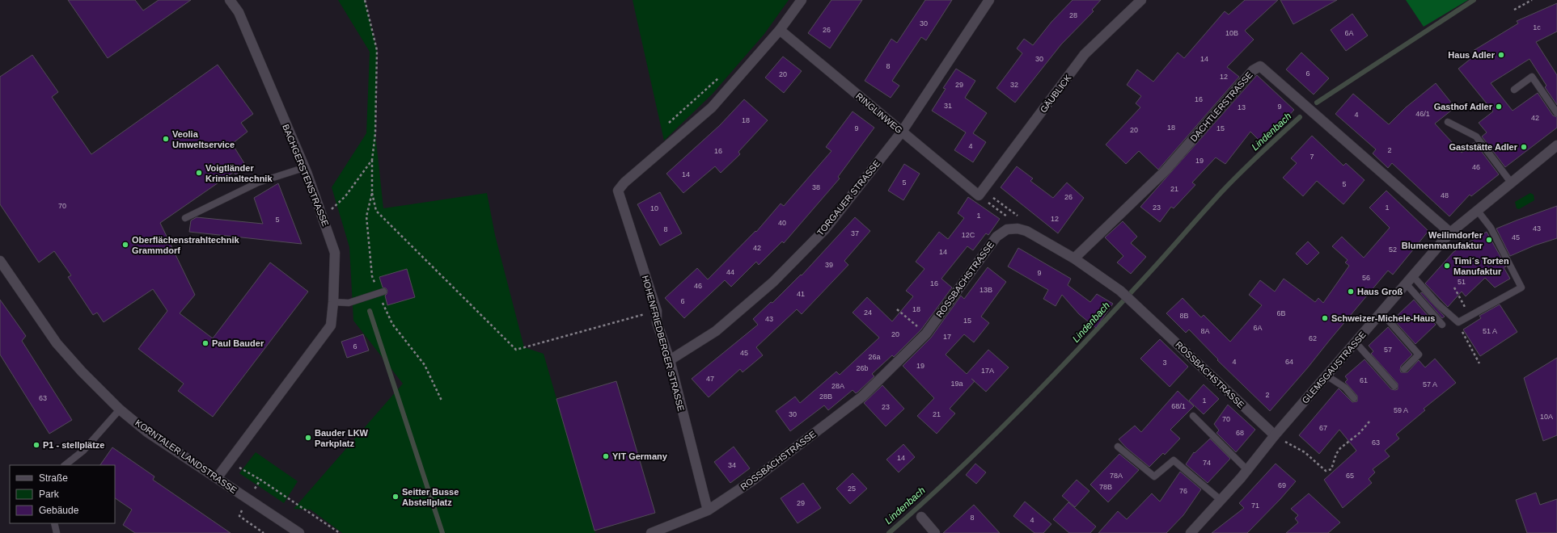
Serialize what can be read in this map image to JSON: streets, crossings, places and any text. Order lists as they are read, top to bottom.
{
  "streets": {
    "street": [
      "GÄUBLICK",
      "DACHTLERSTRASSE",
      "RINGLINWEG",
      "BACHGERSTENSTRASSE",
      "TORGAUER STRASSE",
      "ROSSBACHSTRASSE",
      "HOHENFRIEDBERGER STRASSE",
      "GLEMSGAUSTRASSE",
      "KORNTALER LANDSTRASSE"
    ]
  },
  "crossings": [
    ["GÄUBLICK", "RINGLINWEG"],
    ["DACHTLERSTRASSE", "ROSSBACHSTRASSE"],
    ["DACHTLERSTRASSE", "GLEMSGAUSTRASSE"],
    ["RINGLINWEG", "TORGAUER STRASSE"],
    ["RINGLINWEG", "HOHENFRIEDBERGER STRASSE"],
    ["BACHGERSTENSTRASSE", "KORNTALER LANDSTRASSE"],
    ["TORGAUER STRASSE", "HOHENFRIEDBERGER STRASSE"],
    ["ROSSBACHSTRASSE", "HOHENFRIEDBERGER STRASSE"],
    ["ROSSBACHSTRASSE", "GLEMSGAUSTRASSE"]
  ],
  "water": ["Lindenbach"],
  "places": [
    "Haus Adler",
    "Gasthof Adler",
    "Veolia Umweltservice",
    "Gaststätte Adler",
    "Voigtländer Kriminaltechnik",
    "Weilimdorfer Blumenmanufaktur",
    "Oberflächenstrahltechnik Grammdorf",
    "Timi´s Torten Manufaktur",
    "Haus Groß",
    "Schweizer-Michele-Haus",
    "Paul Bauder",
    "Bauder LKW Parkplatz",
    "P1 - stellplätze",
    "YIT Germany",
    "Seitter Busse Abstellplatz"
  ],
  "house_numbers": [
    "28",
    "30",
    "1c",
    "26",
    "10B",
    "6A",
    "30",
    "14",
    "8",
    "6",
    "20",
    "12",
    "29",
    "32",
    "16",
    "31",
    "9",
    "13",
    "46/1",
    "4",
    "42",
    "18",
    "18",
    "9",
    "15",
    "20",
    "4",
    "2",
    "16",
    "7",
    "19",
    "46",
    "14",
    "5",
    "5",
    "38",
    "21",
    "48",
    "26",
    "70",
    "23",
    "1",
    "10",
    "1",
    "12",
    "5",
    "40",
    "43",
    "8",
    "37",
    "12C",
    "45",
    "42",
    "52",
    "14",
    "39",
    "44",
    "9",
    "56",
    "51",
    "16",
    "46",
    "13B",
    "41",
    "6",
    "18",
    "24",
    "6B",
    "8B",
    "43",
    "15",
    "6A",
    "8A",
    "51 A",
    "20",
    "17",
    "62",
    "6",
    "57",
    "45",
    "26a",
    "4",
    "64",
    "3",
    "19",
    "26b",
    "17A",
    "47",
    "61",
    "19a",
    "57 A",
    "28A",
    "2",
    "28B",
    "63",
    "1",
    "68/1",
    "23",
    "59 A",
    "30",
    "21",
    "10A",
    "70",
    "67",
    "68",
    "63",
    "14",
    "74",
    "34",
    "78A",
    "65",
    "69",
    "78B",
    "25",
    "76",
    "29",
    "71",
    "8",
    "4"
  ],
  "legend": ["Straße", "Park", "Gebäude"]
}
